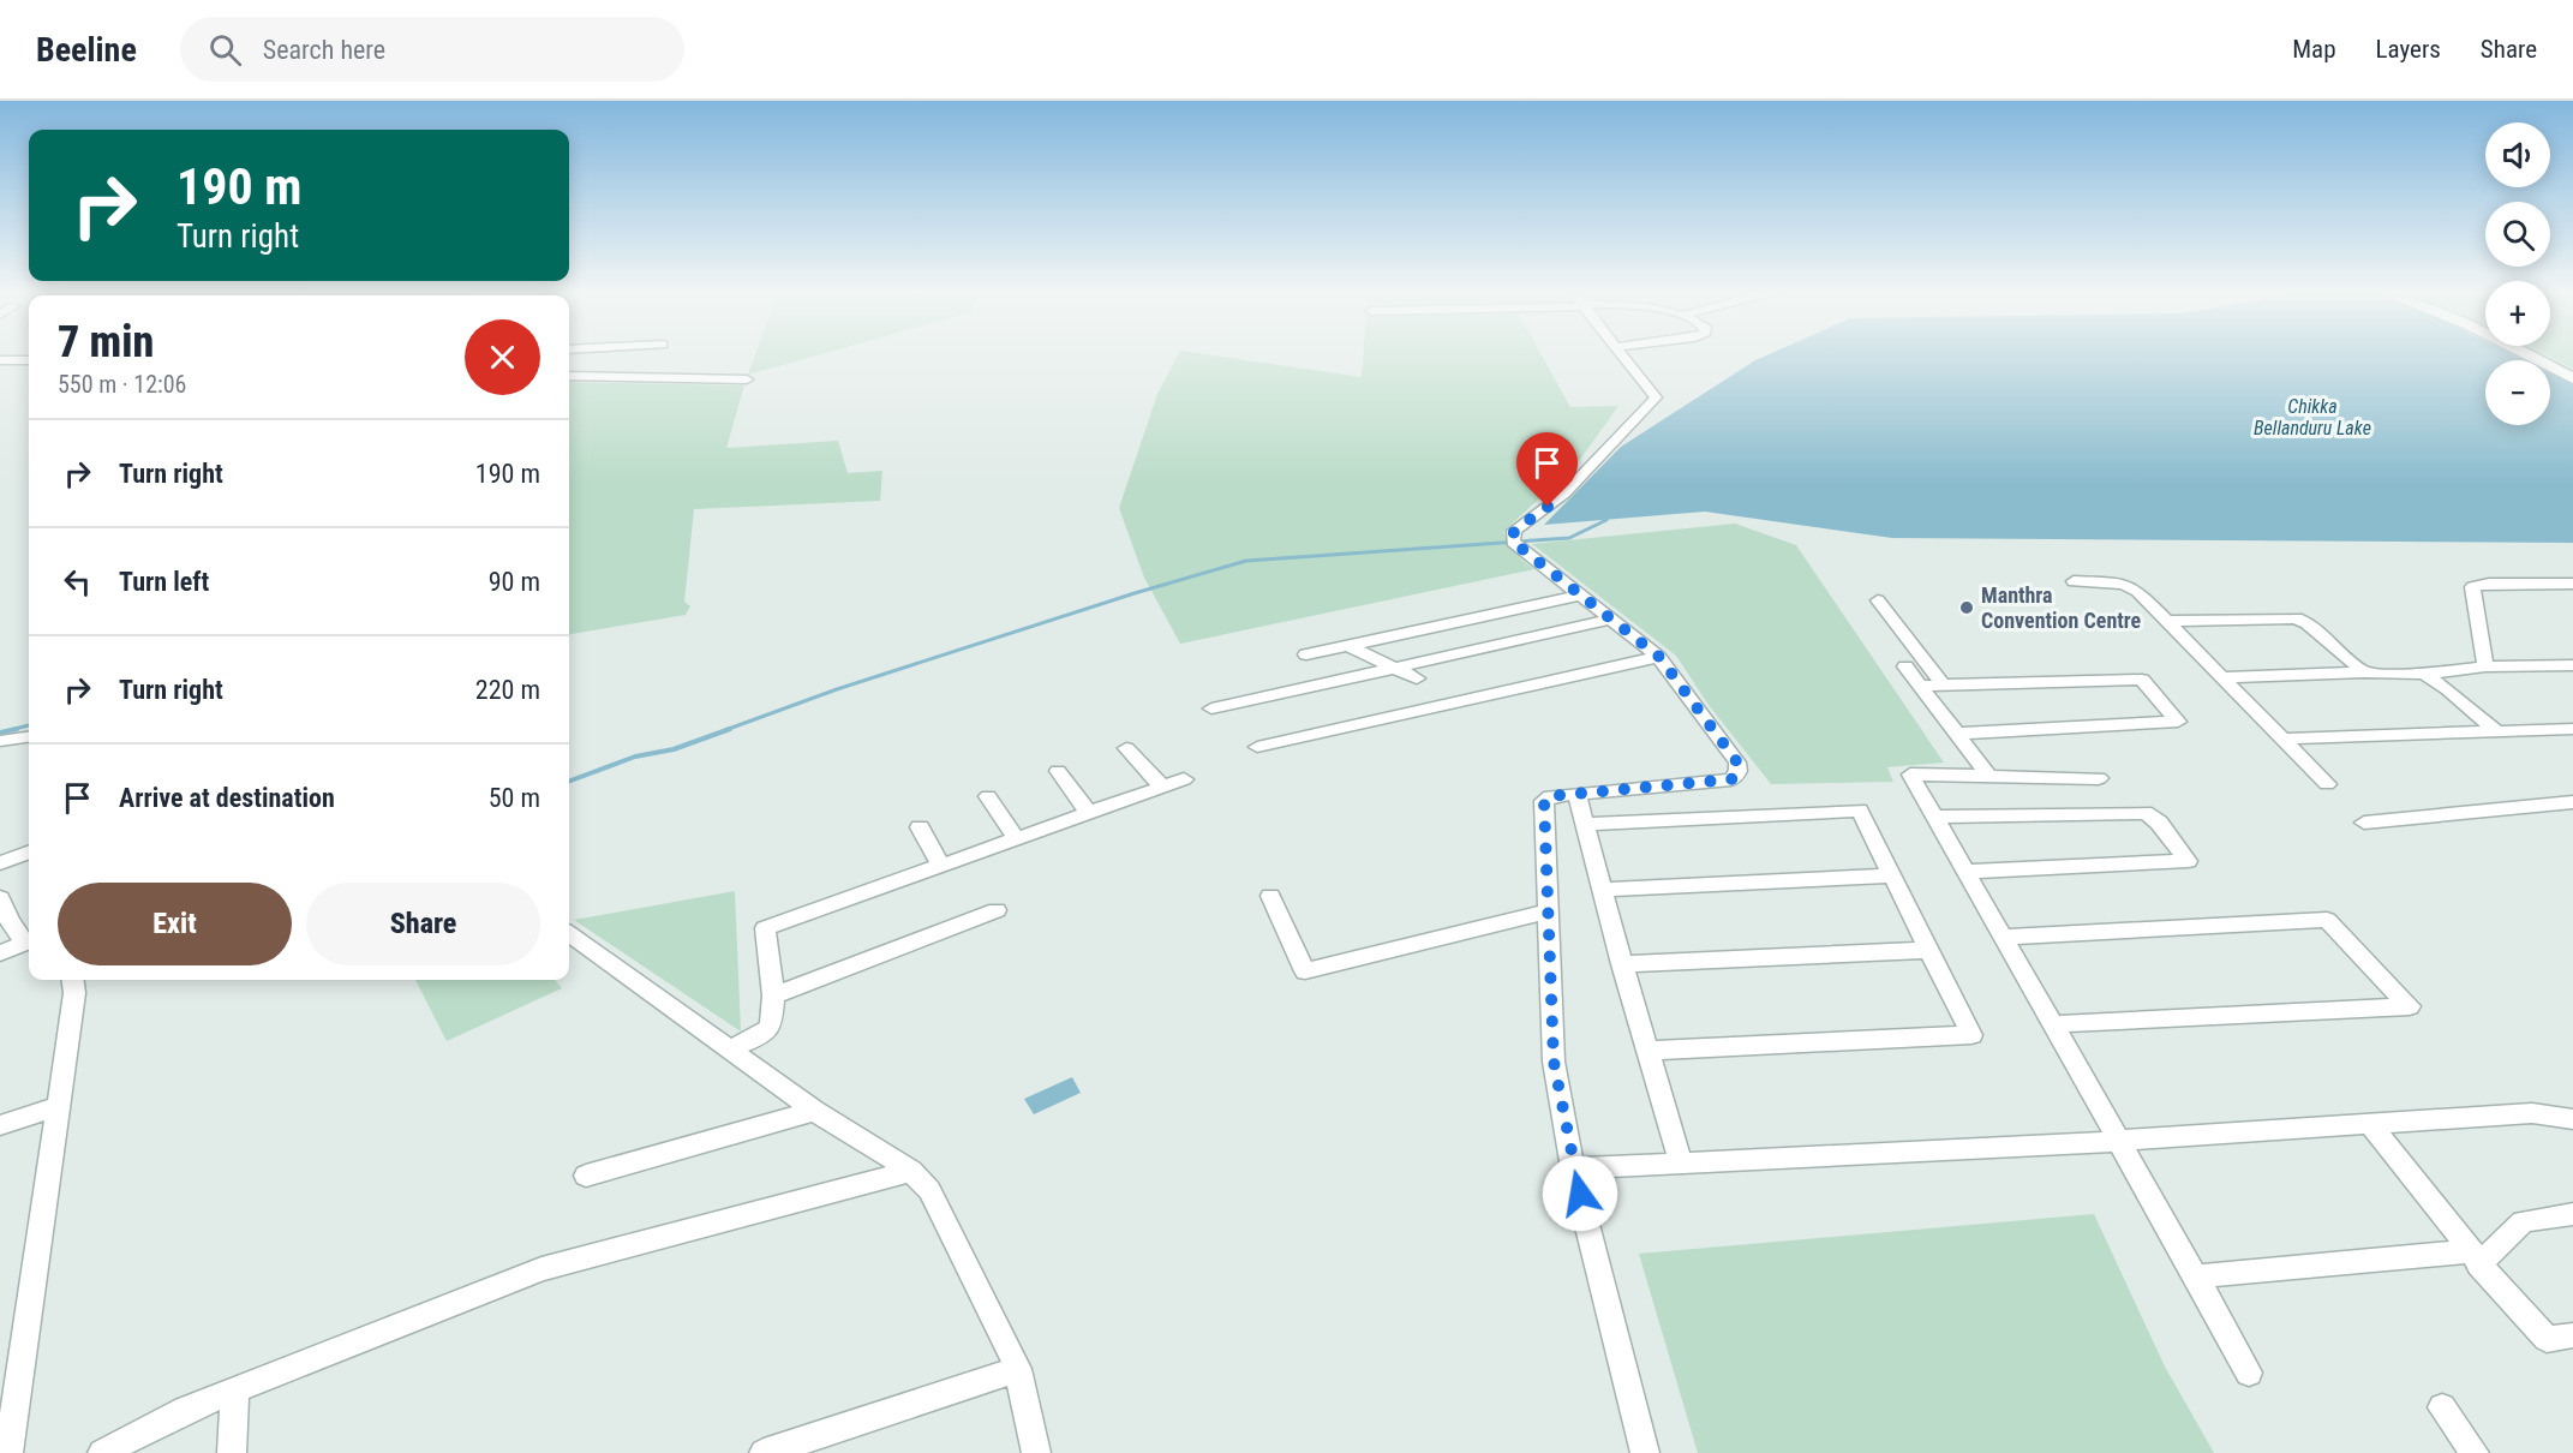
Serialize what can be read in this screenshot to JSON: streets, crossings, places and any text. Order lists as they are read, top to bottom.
{
  "water": ["Chikka Bellanduru Lake"],
  "places": ["Manthra Convention Centre"],
  "page": {
    "header": "Beeline",
    "search": "Search here",
    "nav": ["Map", "Layers", "Share"],
    "map_buttons": ["+", "−"],
    "turn": ["190 m", "Turn right"],
    "heading": ["7 min", "550 m · 12:06"],
    "list": [
      {
        "name": "Turn right",
        "value": "190 m"
      },
      {
        "name": "Turn left",
        "value": "90 m"
      },
      {
        "name": "Turn right",
        "value": "220 m"
      },
      {
        "name": "Arrive at destination",
        "value": "50 m"
      }
    ],
    "buttons": ["Exit", "Share"]
  }
}
